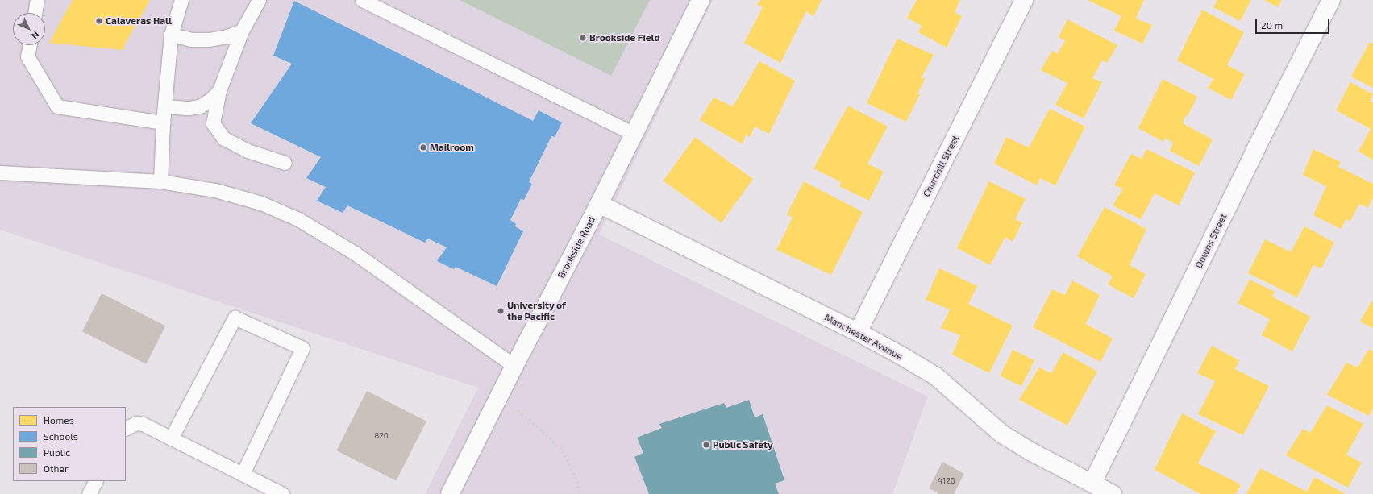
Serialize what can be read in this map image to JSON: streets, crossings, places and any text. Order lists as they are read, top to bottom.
{
  "streets": {
    "street": [
      "Churchill Street",
      "Downs Street",
      "Brookside Road",
      "Manchester Avenue"
    ]
  },
  "crossings": [
    ["Churchill Street", "Manchester Avenue"],
    ["Downs Street", "Manchester Avenue"],
    ["Brookside Road", "Manchester Avenue"]
  ],
  "places": [
    "Calaveras Hall",
    "Brookside Field",
    "Mailroom",
    "University of the Pacific",
    "Public Safety"
  ],
  "house_numbers": ["820", "4120"],
  "legend": [
    "Homes",
    "Schools",
    "Public",
    "Other"
  ],
  "scale_bar": "20 m",
  "north": "bottom right"
}
